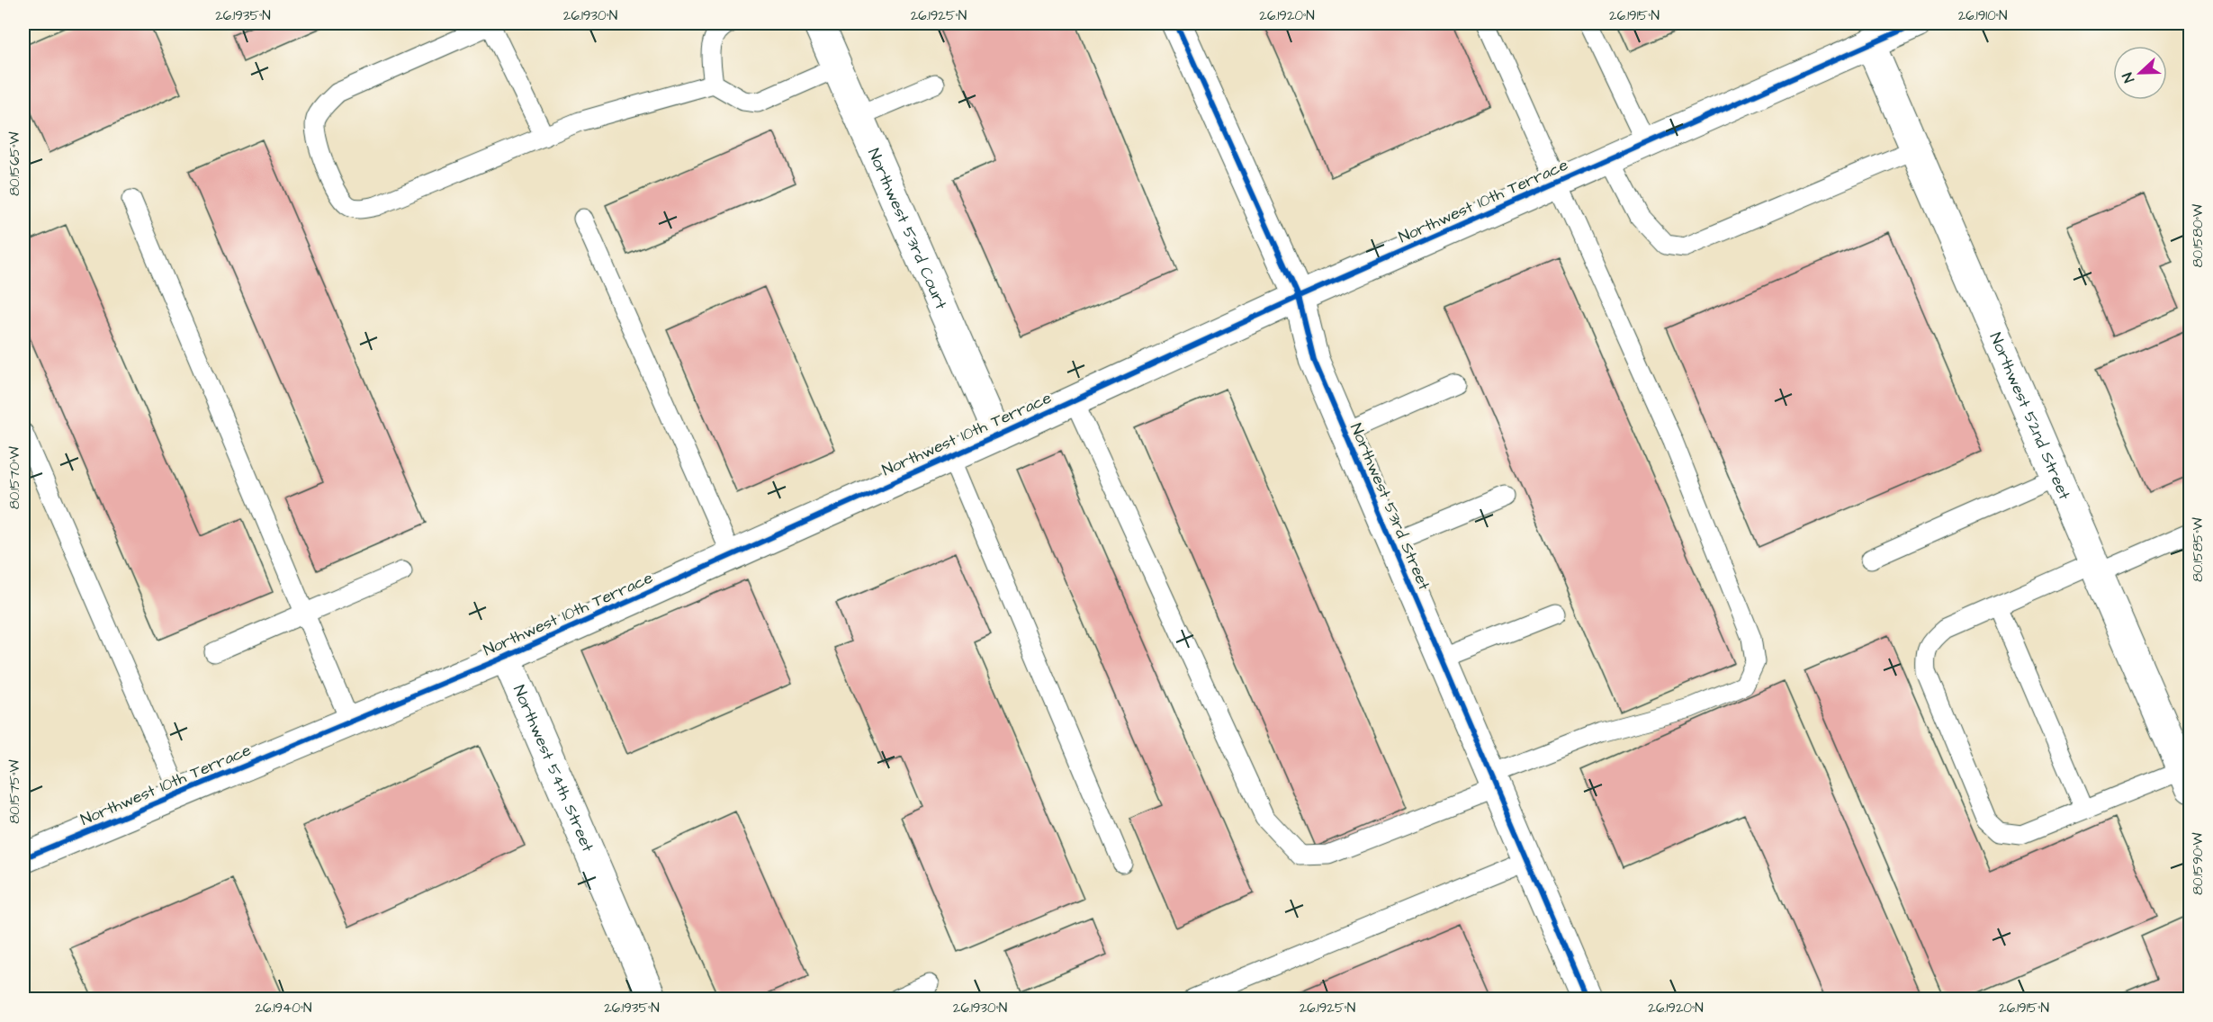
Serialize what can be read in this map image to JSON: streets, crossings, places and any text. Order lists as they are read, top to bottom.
{
  "streets": {
    "street": [
      "Northwest 10th Terrace",
      "Northwest 53rd Court",
      "Northwest 52nd Street",
      "Northwest 53rd Street",
      "Northwest 54th Street"
    ]
  },
  "crossings": [
    ["Northwest 10th Terrace", "Northwest 53rd Court"],
    ["Northwest 10th Terrace", "Northwest 52nd Street"],
    ["Northwest 10th Terrace", "Northwest 53rd Street"],
    ["Northwest 10th Terrace", "Northwest 54th Street"]
  ],
  "north": "left",
  "coordinates": [
    "26.1935°N",
    "26.1930°N",
    "26.1925°N",
    "26.1920°N",
    "26.1915°N",
    "26.1910°N",
    "80.1565°W",
    "80.1580°W",
    "80.1570°W",
    "80.1585°W",
    "80.1575°W",
    "80.1590°W",
    "26.1940°N"
  ]
}
